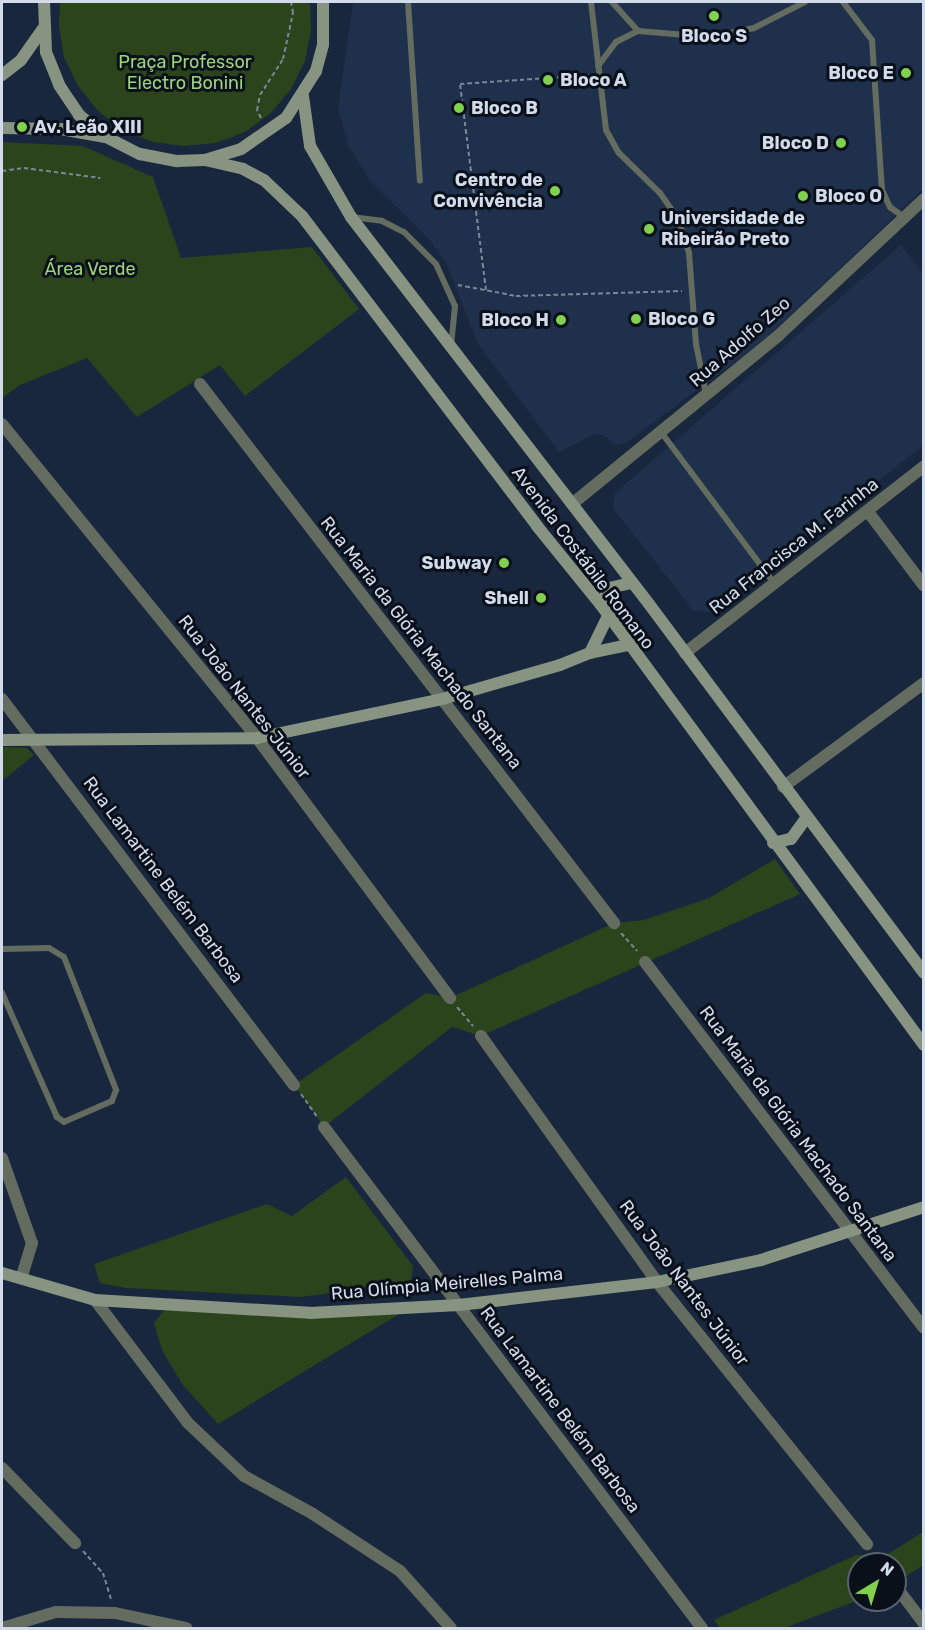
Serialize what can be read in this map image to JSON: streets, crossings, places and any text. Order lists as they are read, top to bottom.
{
  "streets": {
    "main road": ["Avenida Costábile Romano", "Rua Olímpia Meirelles Palma"],
    "street": [
      "Rua Adolfo Zeo",
      "Rua Francisca M. Farinha",
      "Rua Maria da Glória Machado Santana",
      "Rua João Nantes Júnior",
      "Rua Lamartine Belém Barbosa"
    ]
  },
  "crossings": [
    ["Rua Adolfo Zeo", "Avenida Costábile Romano"],
    ["Rua Francisca M. Farinha", "Avenida Costábile Romano"],
    ["Rua Maria da Glória Machado Santana", "Rua Olímpia Meirelles Palma"],
    ["Rua João Nantes Júnior", "Rua Olímpia Meirelles Palma"],
    ["Rua Lamartine Belém Barbosa", "Rua Olímpia Meirelles Palma"]
  ],
  "parks": ["Praça Professor Electro Bonini", "Área Verde"],
  "places": [
    "Bloco S",
    "Bloco E",
    "Bloco A",
    "Bloco B",
    "Av. Leão XIII",
    "Bloco D",
    "Centro de Convivência",
    "Bloco O",
    "Universidade de Ribeirão Preto",
    "Bloco G",
    "Bloco H",
    "Subway",
    "Shell"
  ],
  "north": "top right"
}
